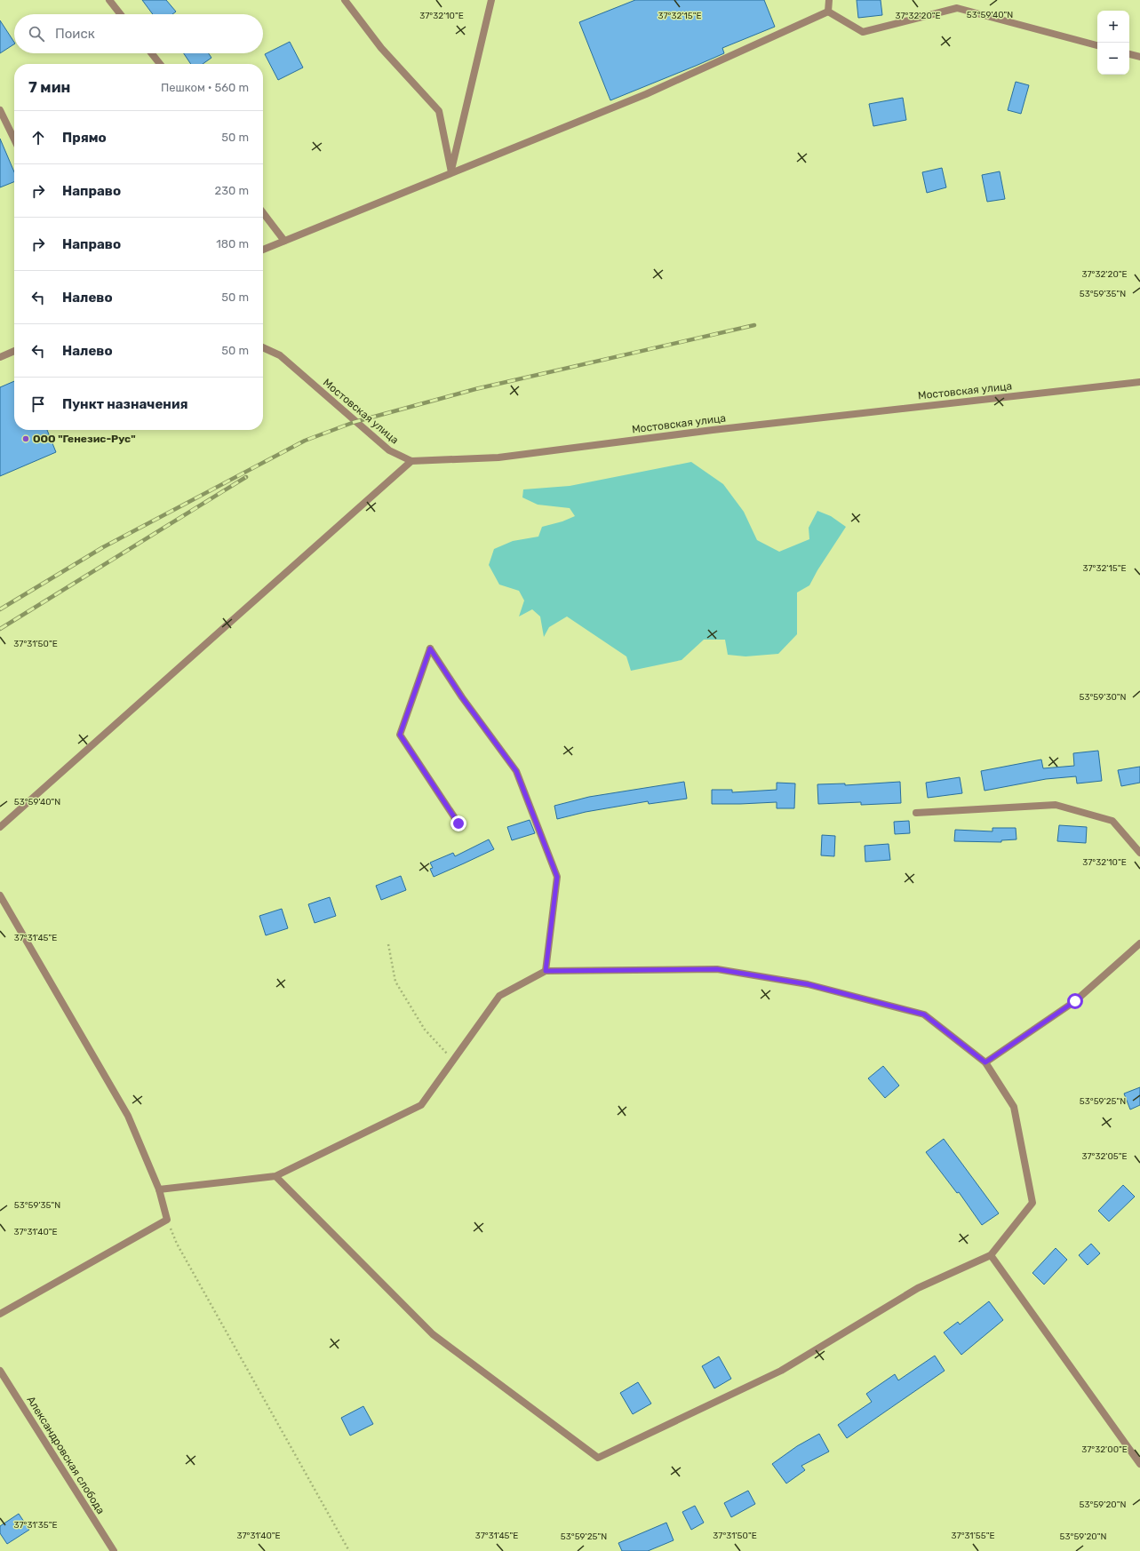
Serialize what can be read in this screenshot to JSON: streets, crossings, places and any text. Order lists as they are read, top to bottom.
{
  "streets": {
    "street": ["Мостовская улица", "Александровская слобода"]
  },
  "places": ["ООО \"Генезис-Рус\""],
  "page": {
    "map_buttons": ["+", "−"],
    "search": "Поиск",
    "heading": ["7 мин", "Пешком · 560 m"],
    "list": [
      ["Прямо", "50 m"],
      ["Направо", "230 m"],
      ["Направо", "180 m"],
      ["Налево", "50 m"],
      ["Налево", "50 m"],
      "Пункт назначения"
    ]
  },
  "coordinates": [
    "53°59'40\"N",
    "37°32'20\"E",
    "37°32'10\"E",
    "37°32'15\"E",
    "53°59'35\"N",
    "37°31'50\"E",
    "53°59'30\"N",
    "37°31'45\"E",
    "53°59'25\"N",
    "37°32'05\"E",
    "37°31'40\"E",
    "37°32'00\"E",
    "53°59'20\"N",
    "37°31'35\"E",
    "37°31'55\"E"
  ]
}
